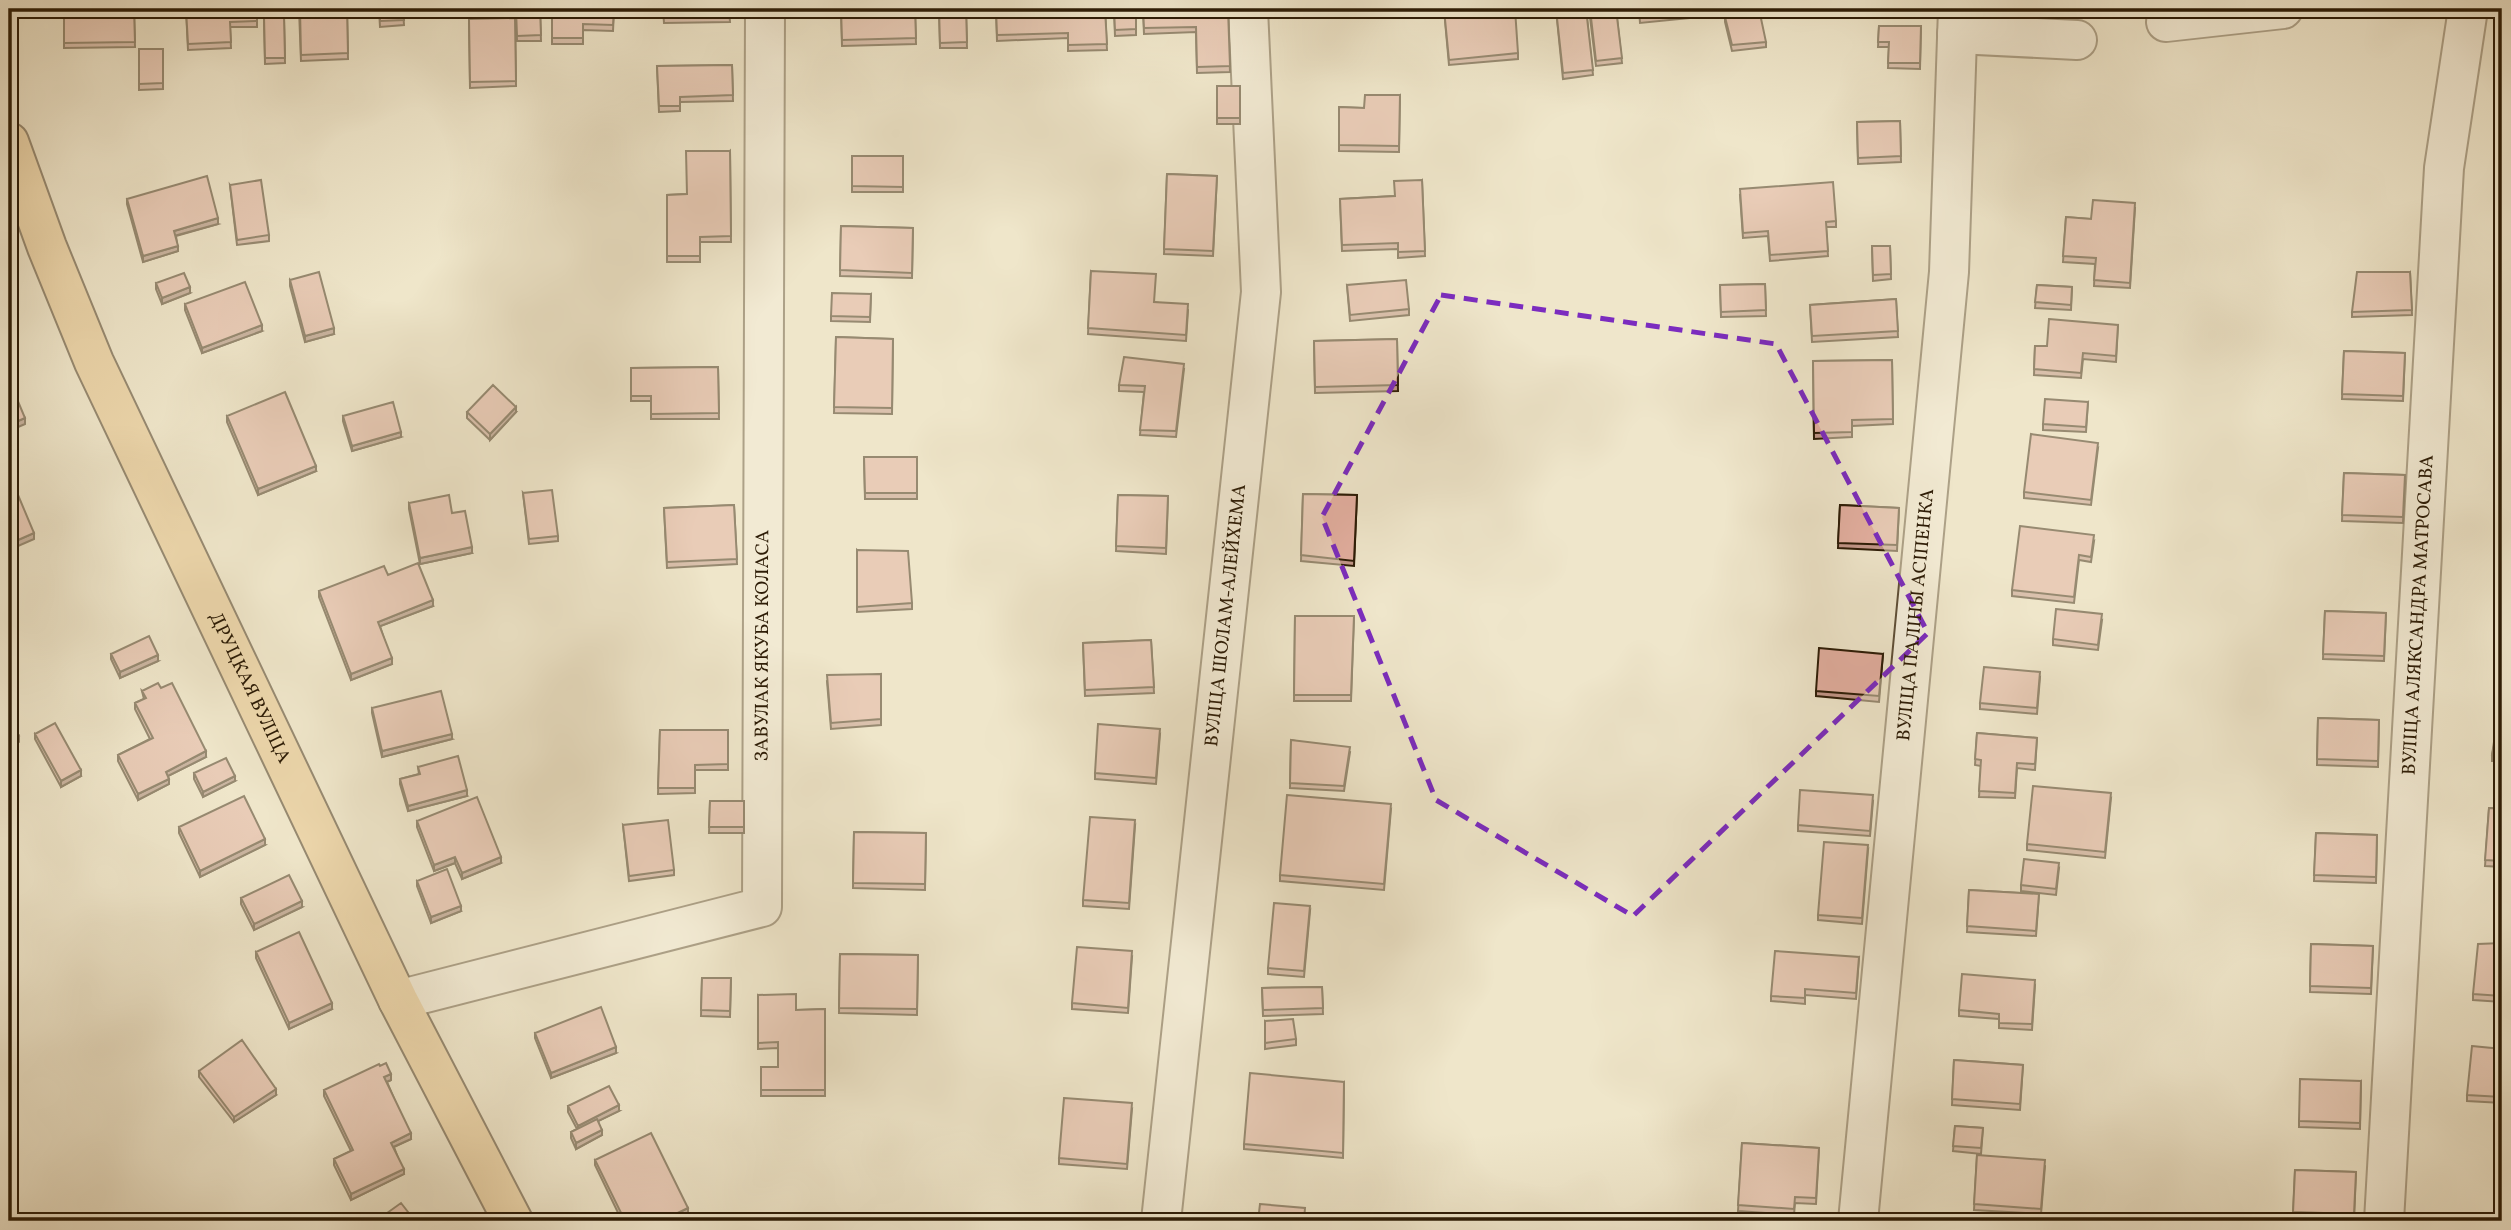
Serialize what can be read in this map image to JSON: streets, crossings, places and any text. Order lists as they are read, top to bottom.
{
  "streets": {
    "main road": ["ДРУЦКАЯ ВУЛІЦА"],
    "street": [
      "ВУЛІЦА АЛЯКСАНДРА МАТРОСАВА",
      "ВУЛІЦА ШОЛАМ-АЛЕЙХЕМА",
      "ВУЛІЦА ПАЛІНЫ АСІПЕНКА",
      "ЗАВУЛАК ЯКУБА КОЛАСА"
    ]
  },
  "crossings": [
    ["ЗАВУЛАК ЯКУБА КОЛАСА", "ДРУЦКАЯ ВУЛІЦА"]
  ]
}
